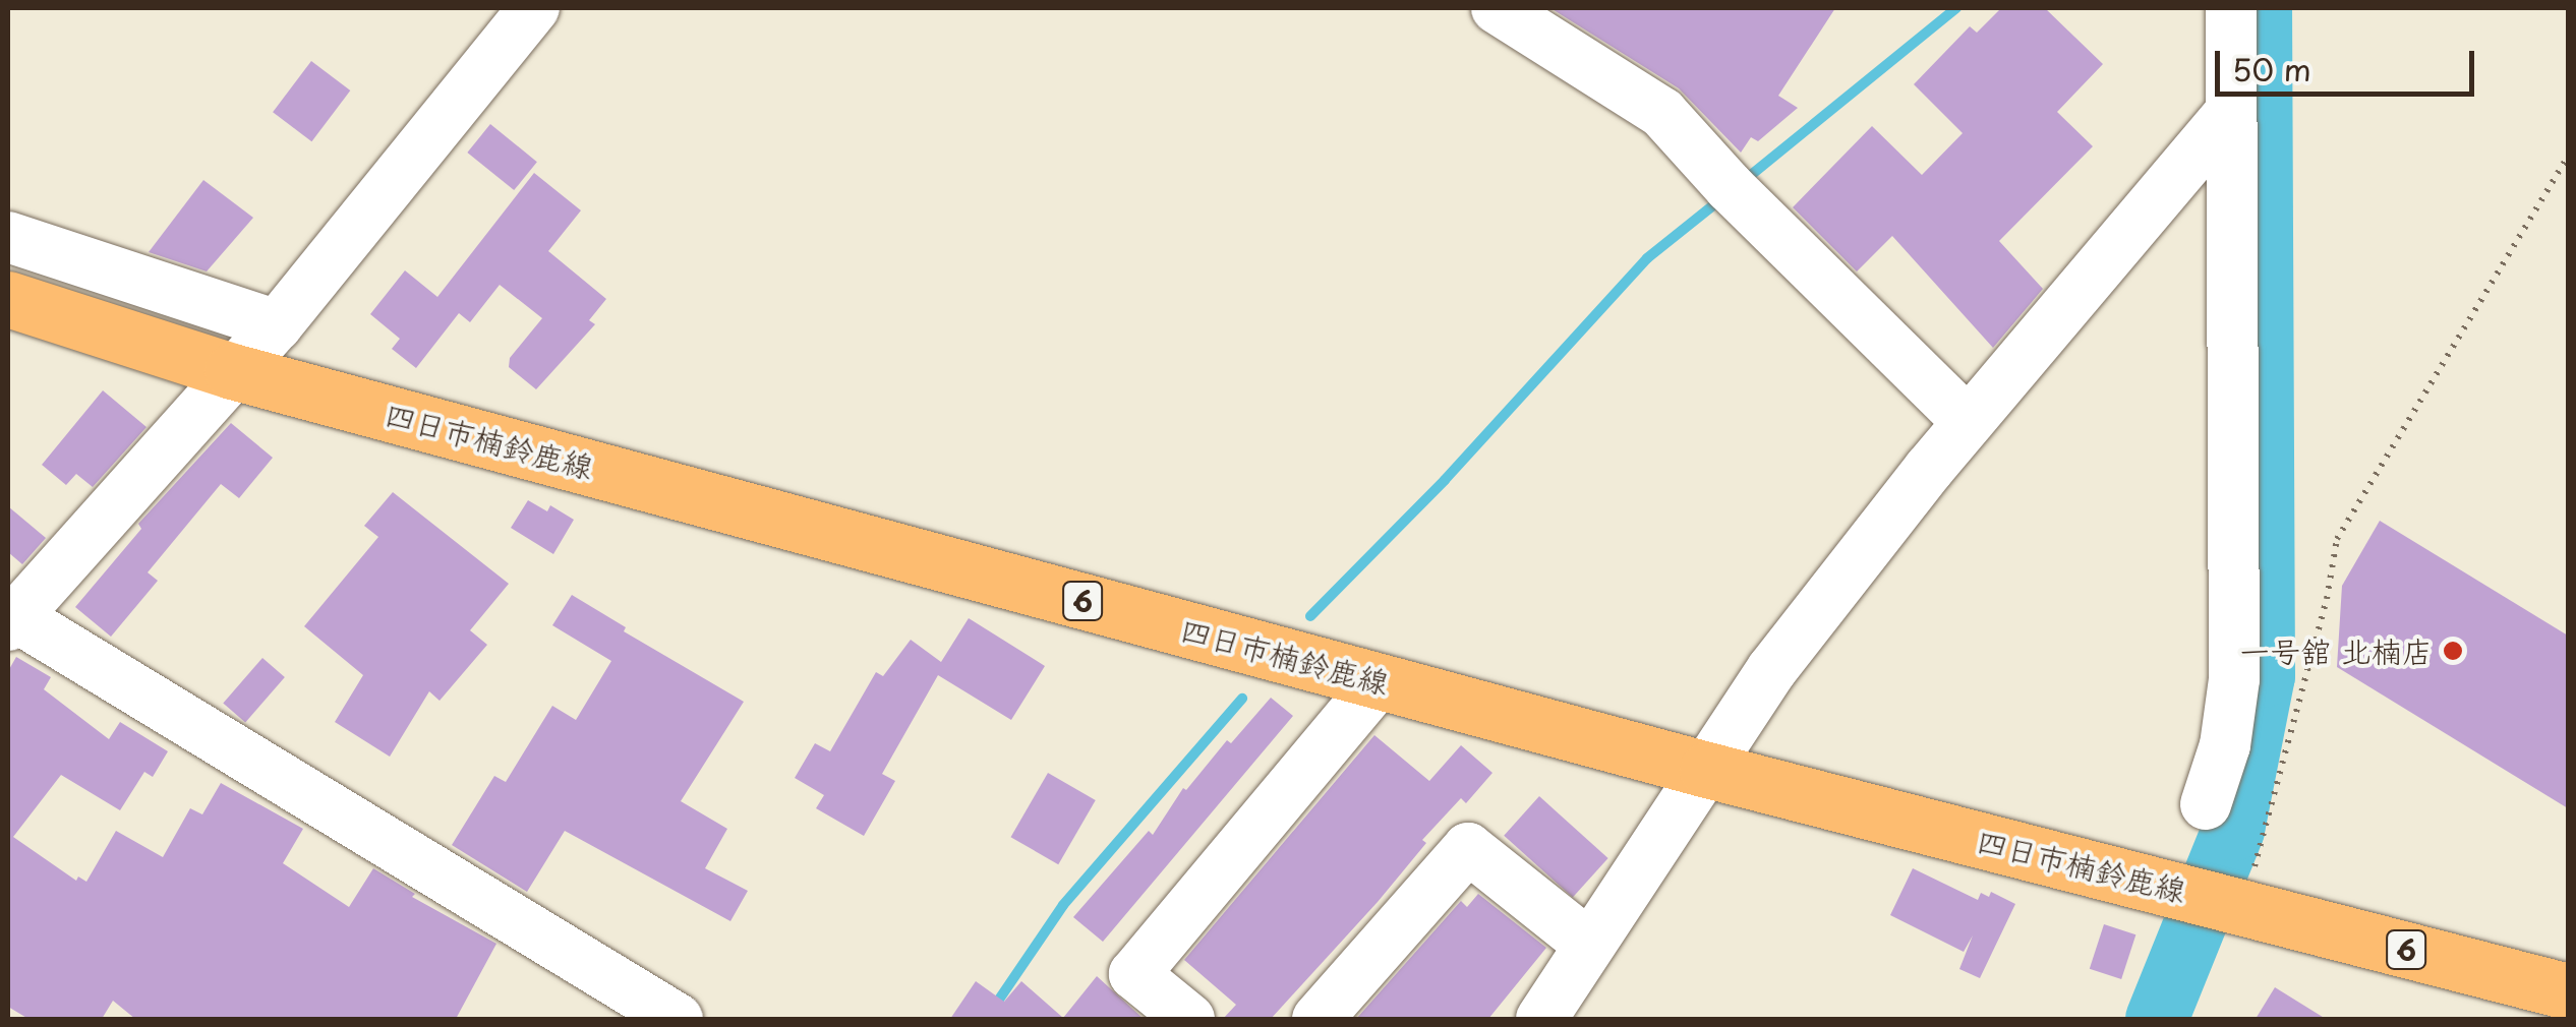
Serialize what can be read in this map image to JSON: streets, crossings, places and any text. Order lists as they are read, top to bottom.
{
  "streets": {
    "main road": ["四日市楠鈴鹿線", "6"]
  },
  "places": ["一号舘 北楠店"],
  "scale_bar": "50 m"
}
